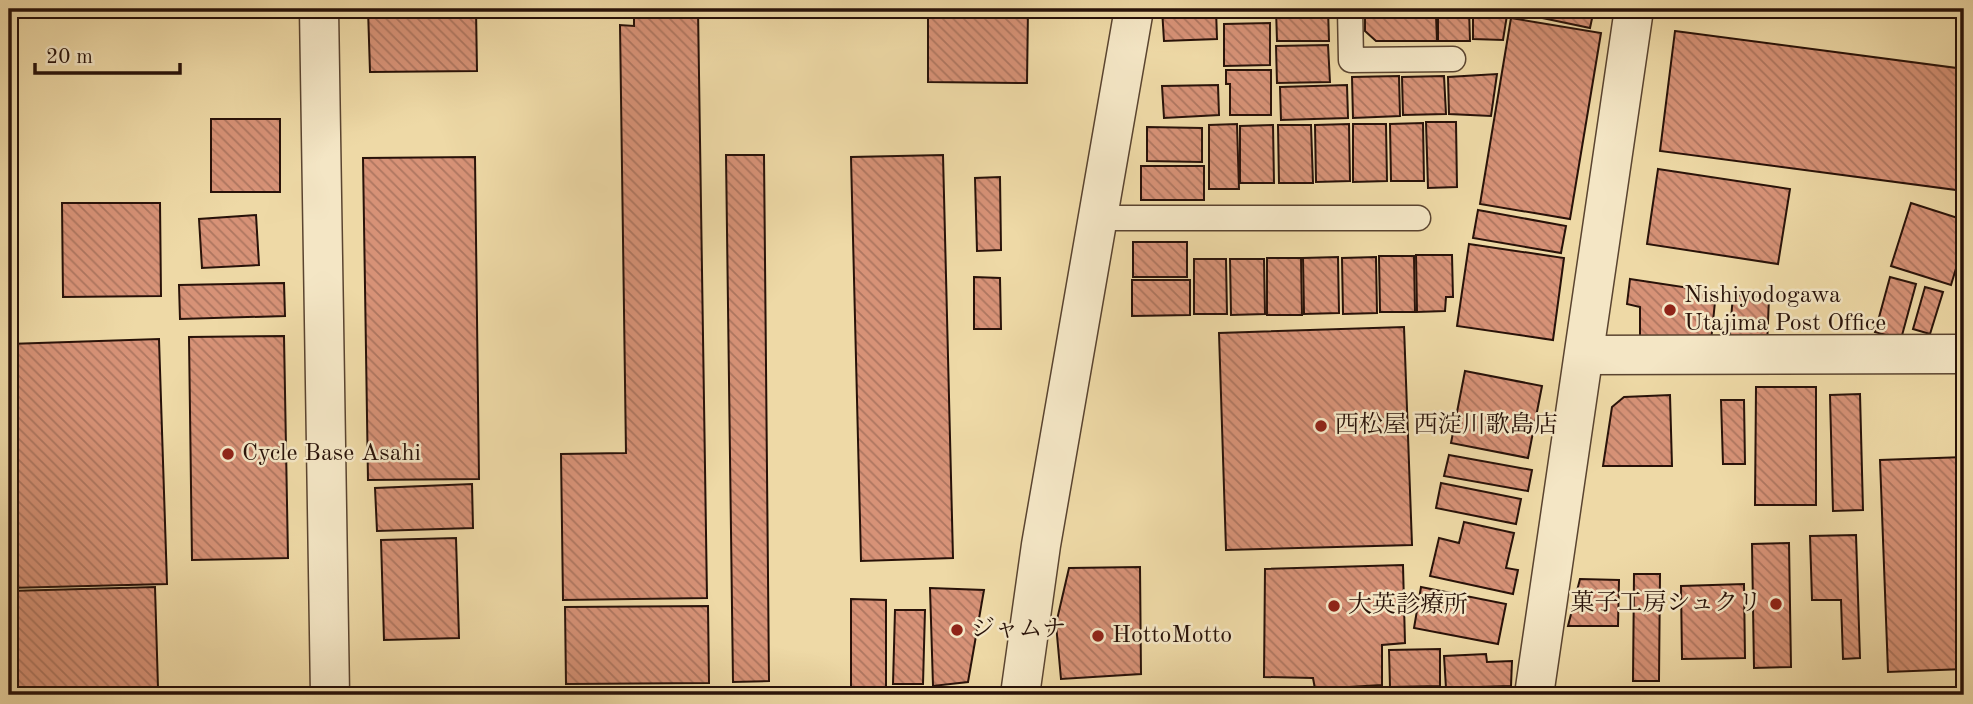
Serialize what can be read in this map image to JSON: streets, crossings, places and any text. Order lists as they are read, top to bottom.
{
  "places": [
    "Nishiyodogawa Utajima Post Office",
    "西松屋 西淀川歌島店",
    "Cycle Base Asahi",
    "菓子工房シュクリ",
    "大英診療所",
    "ジャムナ",
    "HottoMotto"
  ],
  "scale_bar": "20 m"
}
